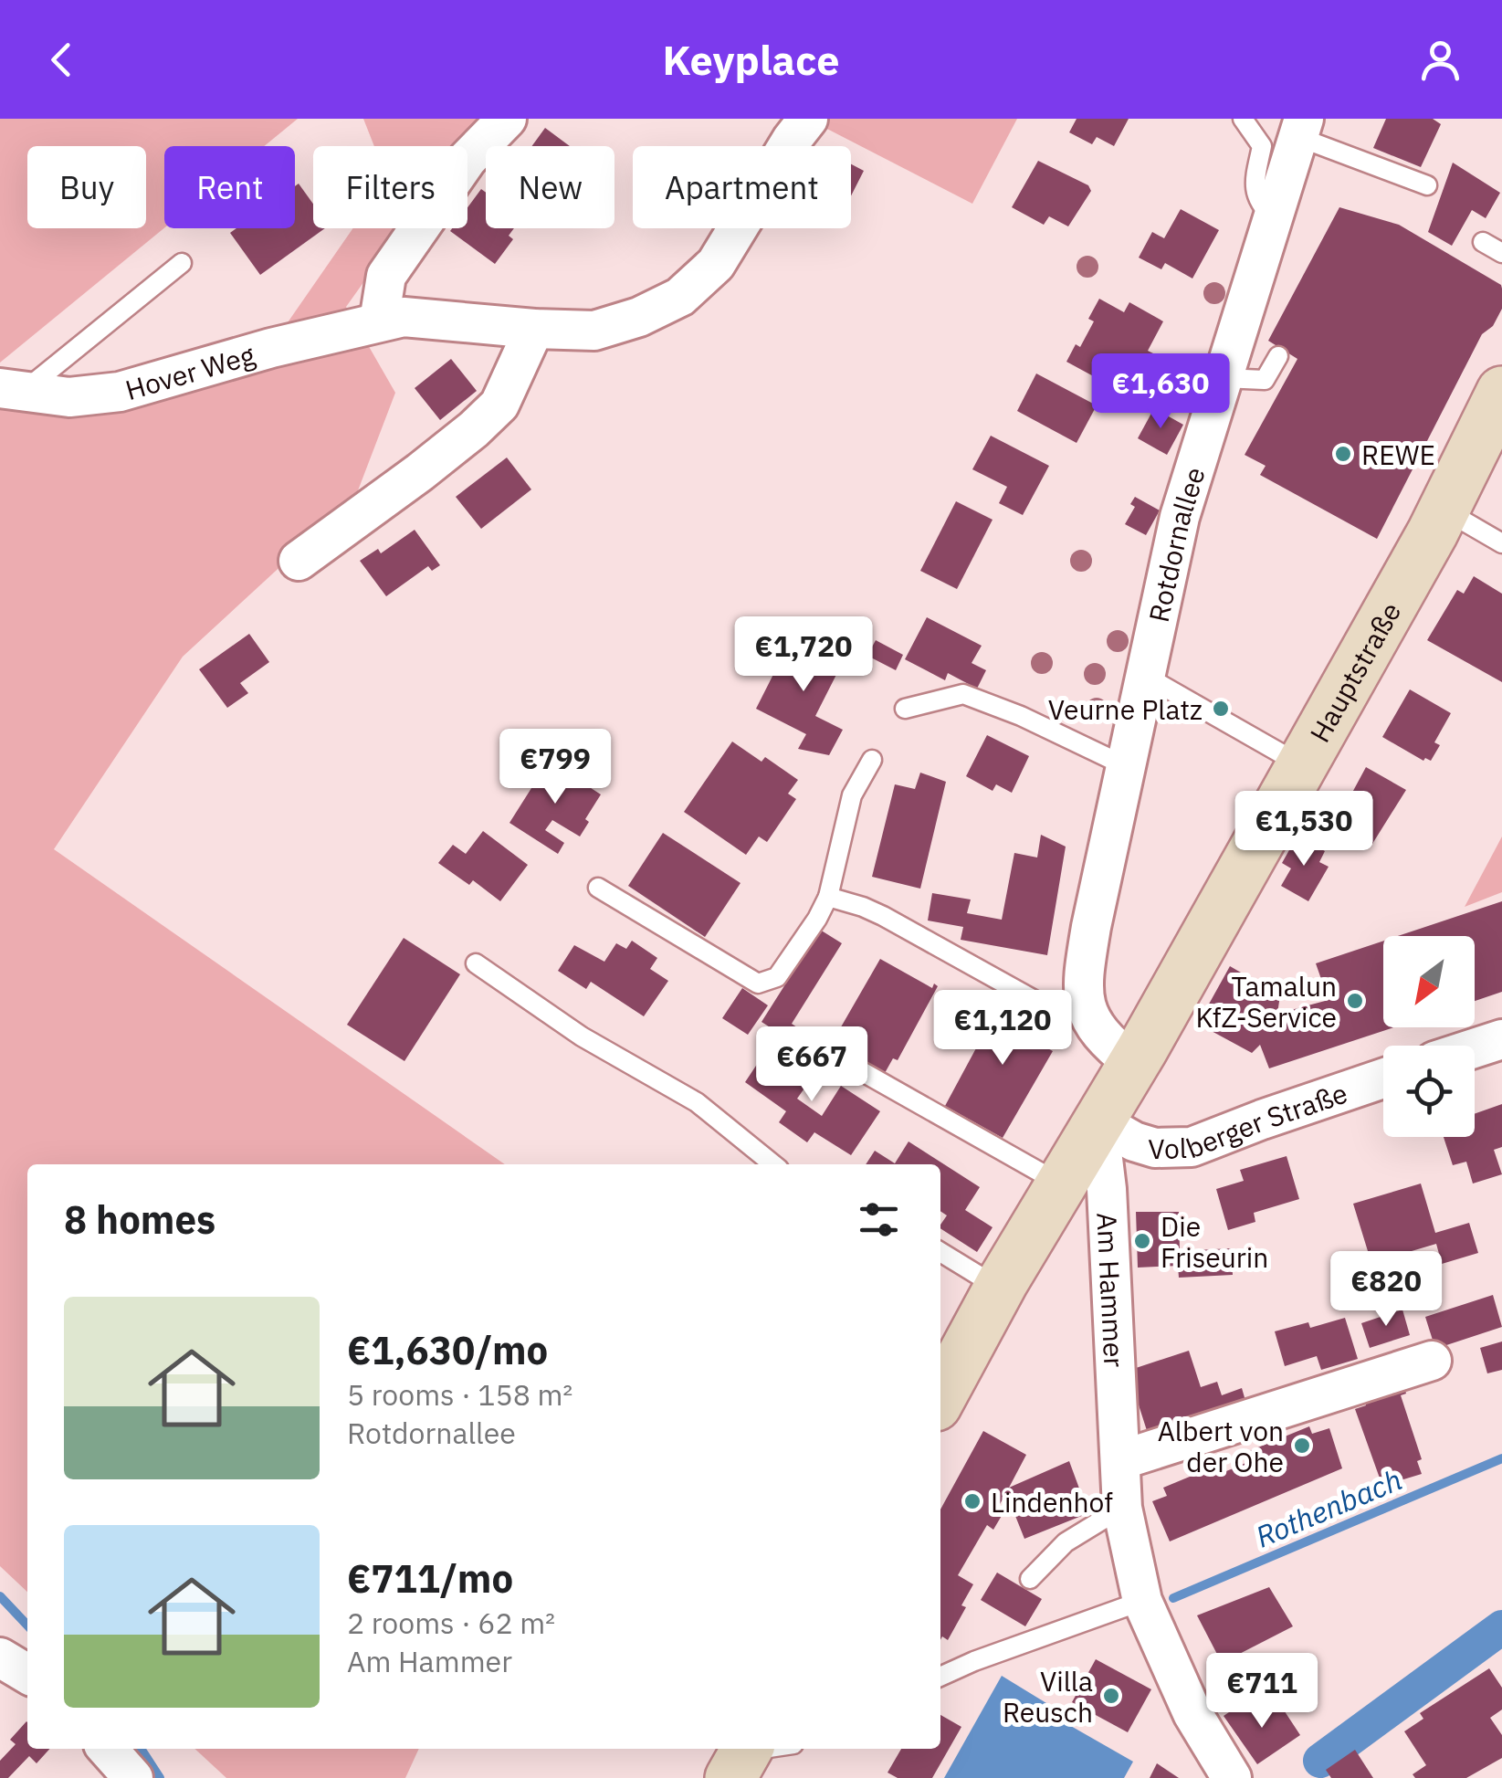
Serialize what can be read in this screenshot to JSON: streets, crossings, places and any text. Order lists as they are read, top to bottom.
{
  "streets": {
    "main road": ["Hauptstraße"],
    "street": [
      "Hover Weg",
      "Rotdornallee",
      "Volberger Straße",
      "Am Hammer"
    ]
  },
  "crossings": [
    ["Hauptstraße", "Volberger Straße"],
    ["Hauptstraße", "Am Hammer"],
    ["Volberger Straße", "Am Hammer"]
  ],
  "water": ["Rothenbach"],
  "places": [
    "REWE",
    "Veurne Platz",
    "Tamalun KfZ-Service",
    "Die Friseurin",
    "Albert von der Ohe",
    "Lindenhof",
    "Villa Reusch"
  ],
  "north": "bottom left",
  "page": {
    "header": "Keyplace",
    "chip": [
      "Buy",
      "Rent",
      "Filters",
      "New",
      "Apartment"
    ],
    "price": [
      "€1,630",
      "€1,720",
      "€799",
      "€1,530",
      "€1,120",
      "€667",
      "€820",
      "€711"
    ],
    "heading": "8 homes",
    "list": [
      {
        "name": "€1,630/mo",
        "note": "5 rooms · 158 m² · Rotdornallee"
      },
      {
        "name": "€711/mo",
        "note": "2 rooms · 62 m² · Am Hammer"
      }
    ]
  }
}
